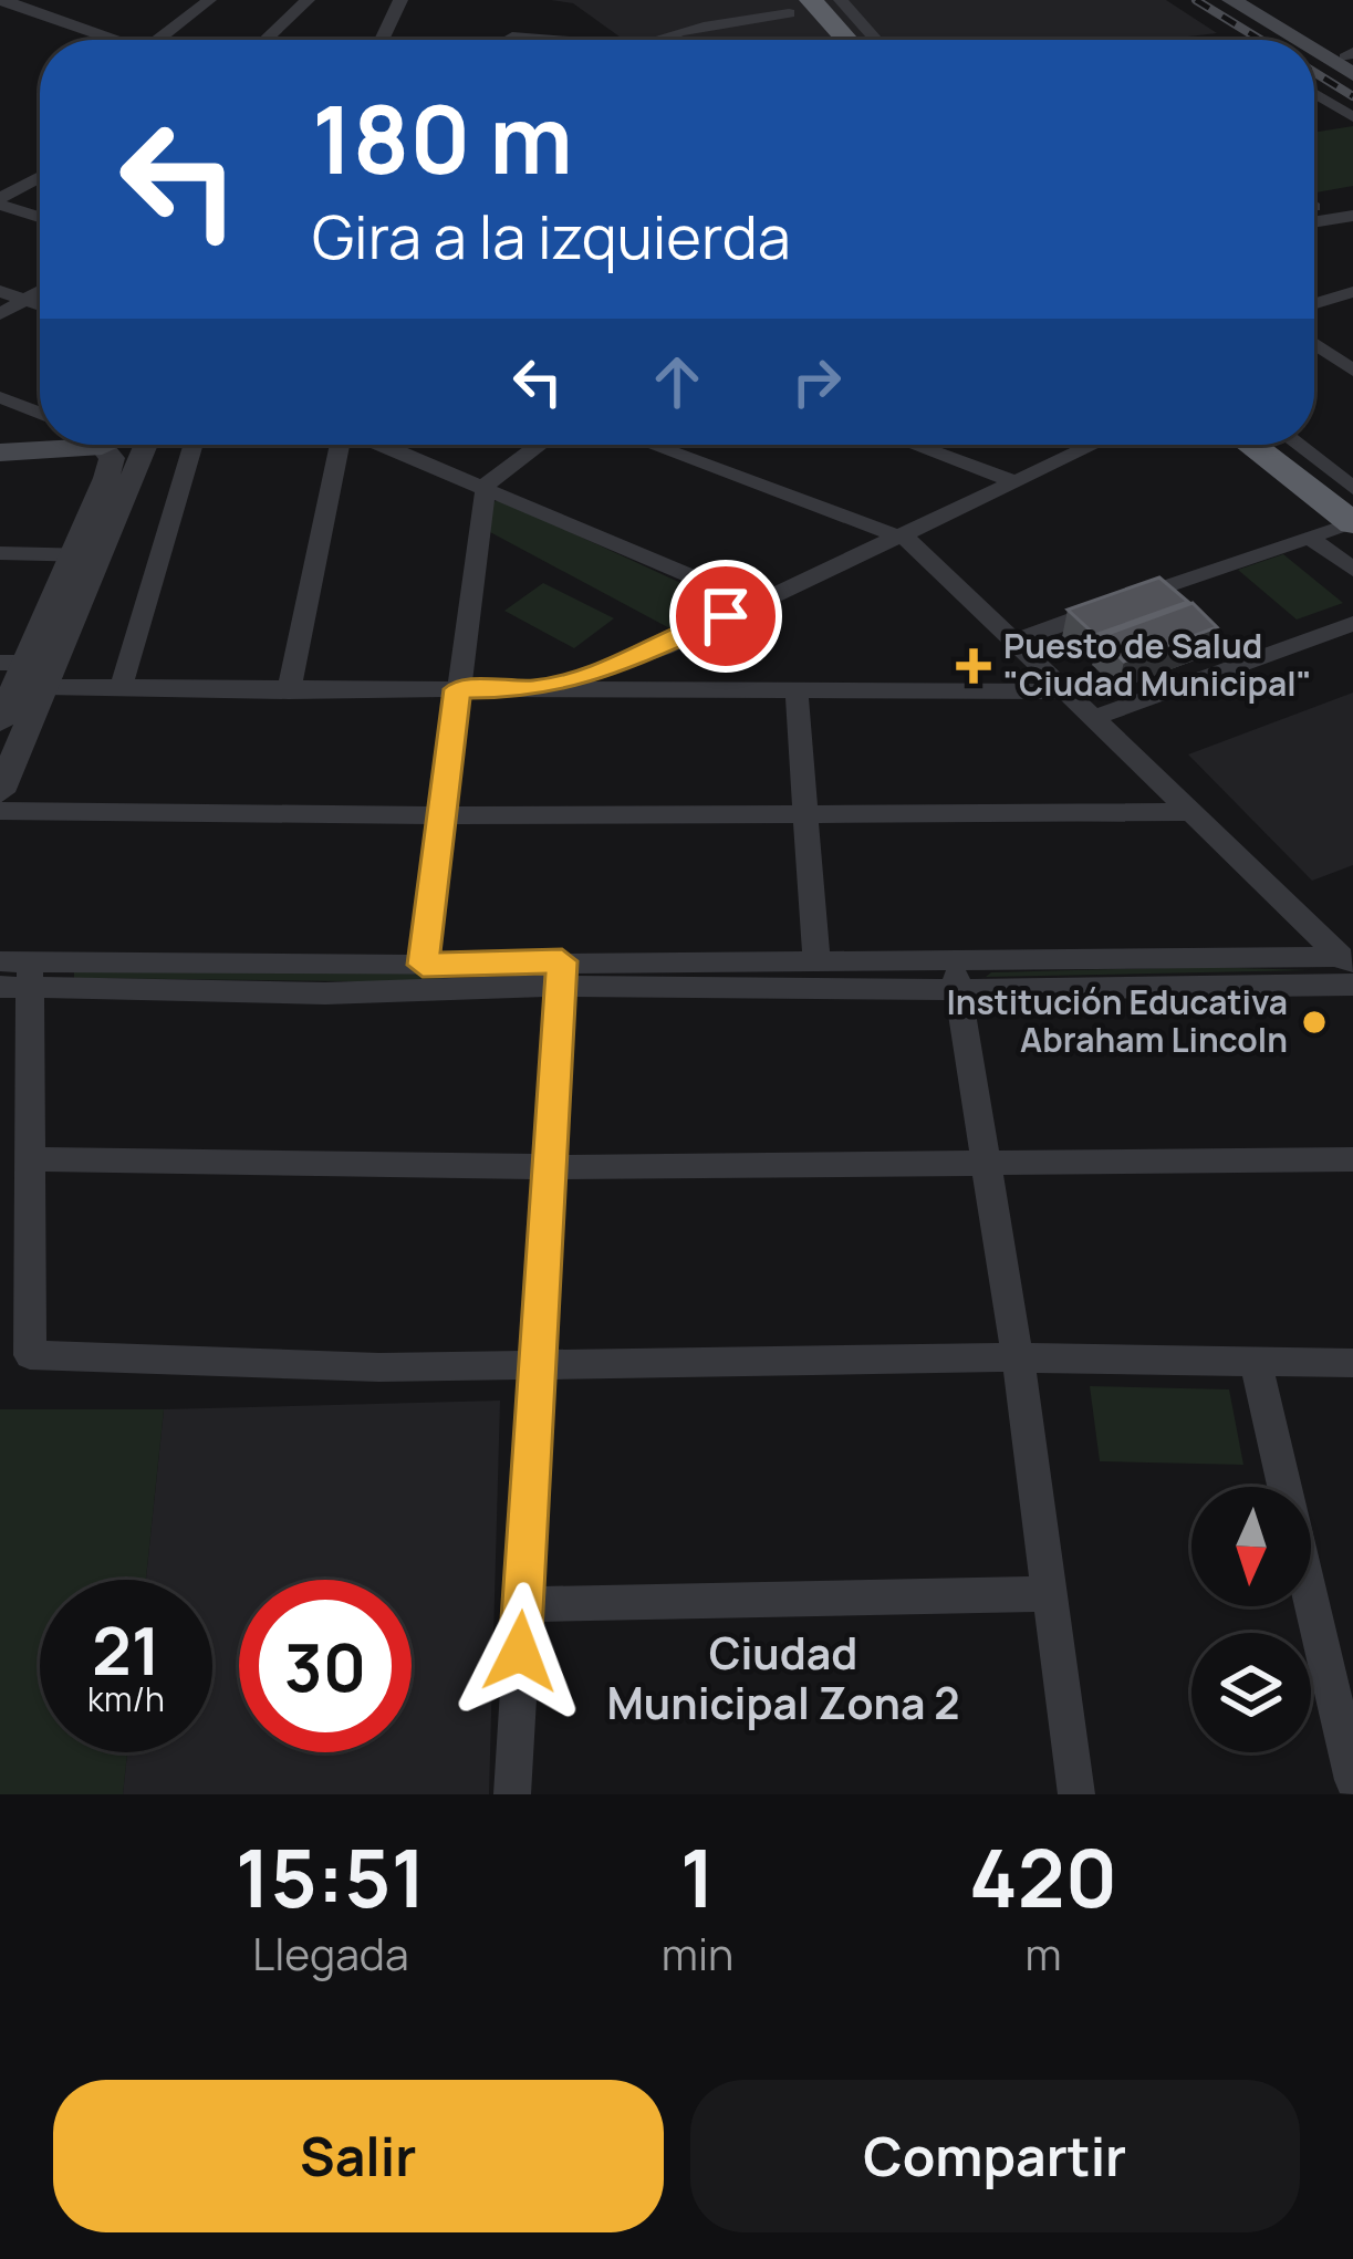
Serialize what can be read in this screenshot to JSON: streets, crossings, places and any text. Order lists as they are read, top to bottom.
{
  "districts": ["Ciudad Municipal Zona 2"],
  "places": {
    "health": ["Puesto de Salud \"Ciudad Municipal\""],
    "other": ["Institución Educativa Abraham Lincoln"]
  },
  "north": "bottom",
  "page": {
    "turn": ["180 m", "Gira a la izquierda"],
    "speed": "21 km/h",
    "limit": "30",
    "eta": [
      "15:51",
      "Llegada",
      "1",
      "min",
      "420",
      "m"
    ],
    "buttons": ["Salir", "Compartir"]
  }
}
